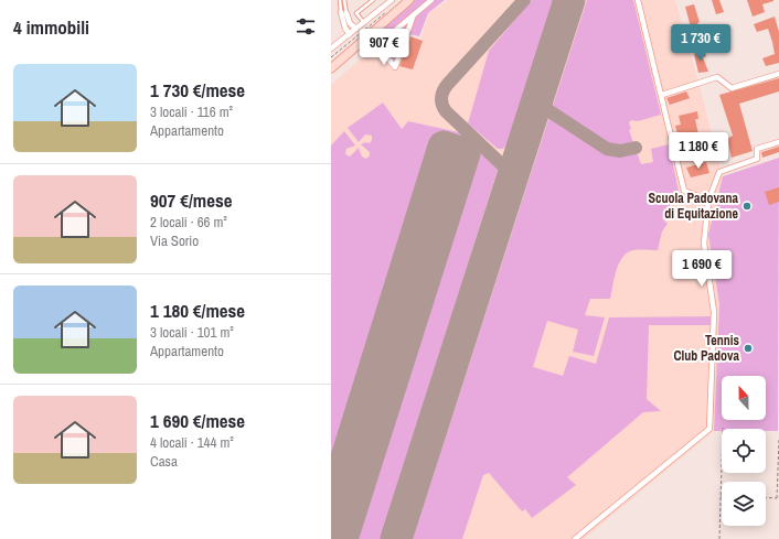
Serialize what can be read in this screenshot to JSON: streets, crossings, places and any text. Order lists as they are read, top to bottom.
{
  "places": ["Scuola Padovana di Equitazione", "Tennis Club Padova"],
  "north": "top",
  "page": {
    "heading": "4 immobili",
    "price": [
      "1 730 €",
      "907 €",
      "1 180 €",
      "1 690 €"
    ],
    "list": [
      {
        "name": "1 730 €/mese",
        "note": "3 locali · 116 m² · Appartamento"
      },
      {
        "name": "907 €/mese",
        "note": "2 locali · 66 m² · Via Sorio"
      },
      {
        "name": "1 180 €/mese",
        "note": "3 locali · 101 m² · Appartamento"
      },
      {
        "name": "1 690 €/mese",
        "note": "4 locali · 144 m² · Casa"
      }
    ]
  }
}
